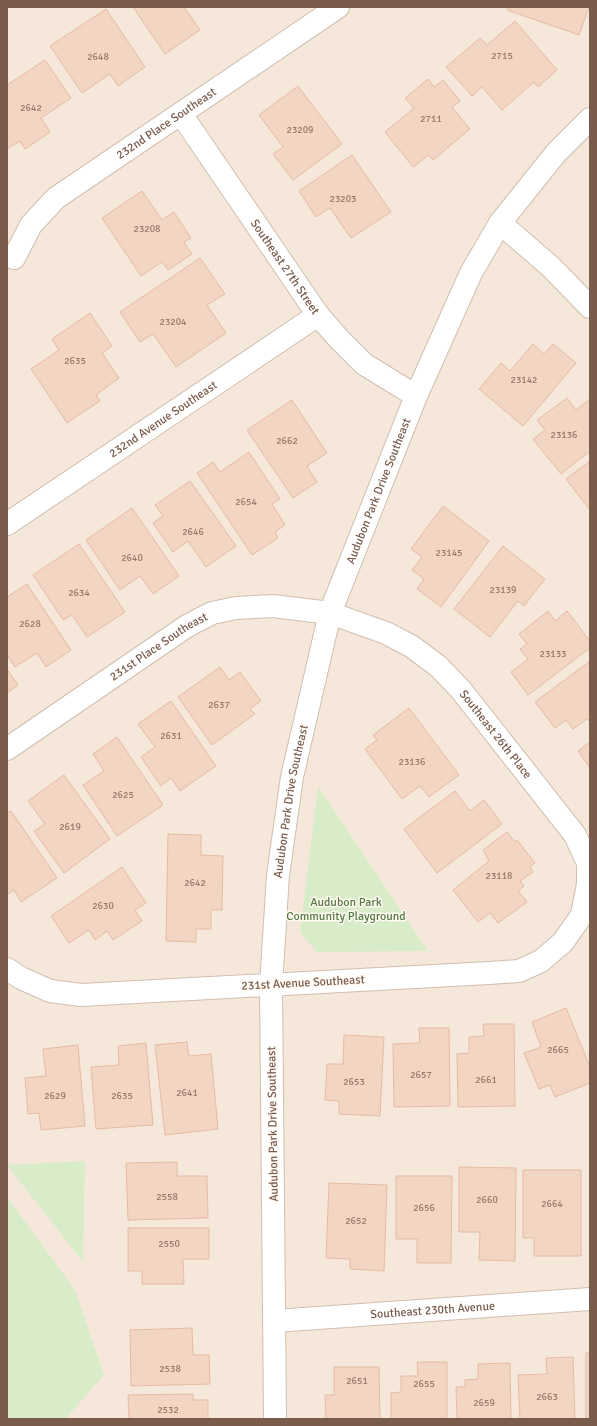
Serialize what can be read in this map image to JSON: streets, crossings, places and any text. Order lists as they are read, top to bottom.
{
  "streets": {
    "street": [
      "232nd Place Southeast",
      "Southeast 27th Street",
      "232nd Avenue Southeast",
      "Audubon Park Drive Southeast",
      "231st Place Southeast",
      "Southeast 26th Place",
      "231st Avenue Southeast",
      "Southeast 230th Avenue"
    ]
  },
  "crossings": [
    ["232nd Place Southeast", "Southeast 27th Street"],
    ["Southeast 27th Street", "232nd Avenue Southeast"],
    ["Southeast 27th Street", "Audubon Park Drive Southeast"],
    ["Audubon Park Drive Southeast", "231st Place Southeast"],
    ["Audubon Park Drive Southeast", "Southeast 26th Place"],
    ["Audubon Park Drive Southeast", "231st Avenue Southeast"],
    ["Audubon Park Drive Southeast", "Southeast 230th Avenue"],
    ["231st Place Southeast", "Southeast 26th Place"],
    ["Southeast 26th Place", "231st Avenue Southeast"]
  ],
  "parks": ["Audubon Park Community Playground"],
  "house_numbers": [
    "2715",
    "2648",
    "2642",
    "2711",
    "23209",
    "23203",
    "23208",
    "23204",
    "2635",
    "23142",
    "23136",
    "2662",
    "2654",
    "2646",
    "23145",
    "2640",
    "23139",
    "2634",
    "2628",
    "23133",
    "2637",
    "2631",
    "23136",
    "2625",
    "2619",
    "23118",
    "2642",
    "2630",
    "2665",
    "2657",
    "2661",
    "2653",
    "2641",
    "2629",
    "2635",
    "2558",
    "2660",
    "2664",
    "2656",
    "2652",
    "2550",
    "2538",
    "2651",
    "2655",
    "2663",
    "2659",
    "2532"
  ]
}
